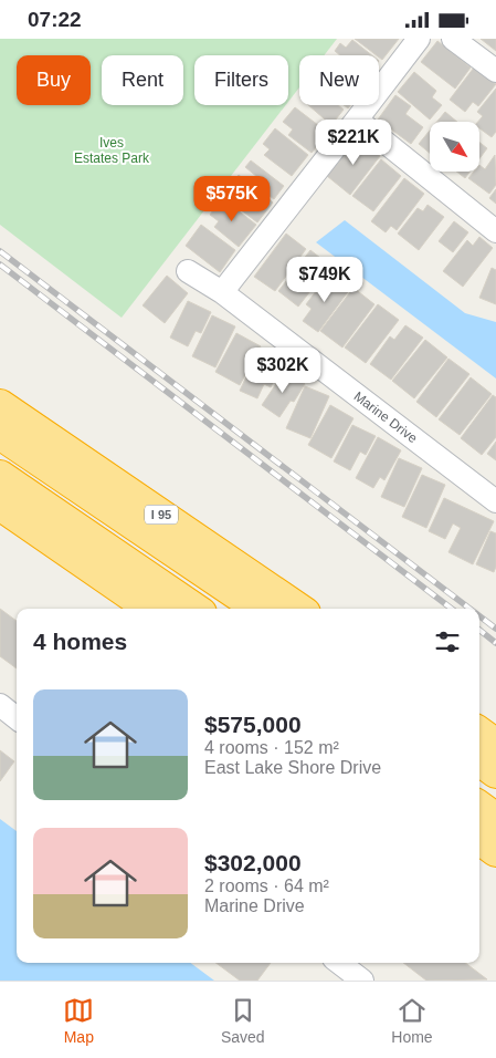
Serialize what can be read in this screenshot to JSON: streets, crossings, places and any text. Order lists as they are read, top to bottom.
{
  "streets": {
    "highway": ["I 95"],
    "street": ["Marine Drive"]
  },
  "parks": ["Ives Estates Park"],
  "north": "bottom right",
  "page": {
    "status": "07:22",
    "chip": [
      "Buy",
      "Rent",
      "Filters",
      "New"
    ],
    "price": [
      "$221K",
      "$575K",
      "$749K",
      "$302K"
    ],
    "heading": "4 homes",
    "list": [
      {
        "name": "$575,000",
        "note": "4 rooms · 152 m² · East Lake Shore Drive"
      },
      {
        "name": "$302,000",
        "note": "2 rooms · 64 m² · Marine Drive"
      }
    ],
    "tabs": ["Map", "Saved", "Home"]
  }
}
